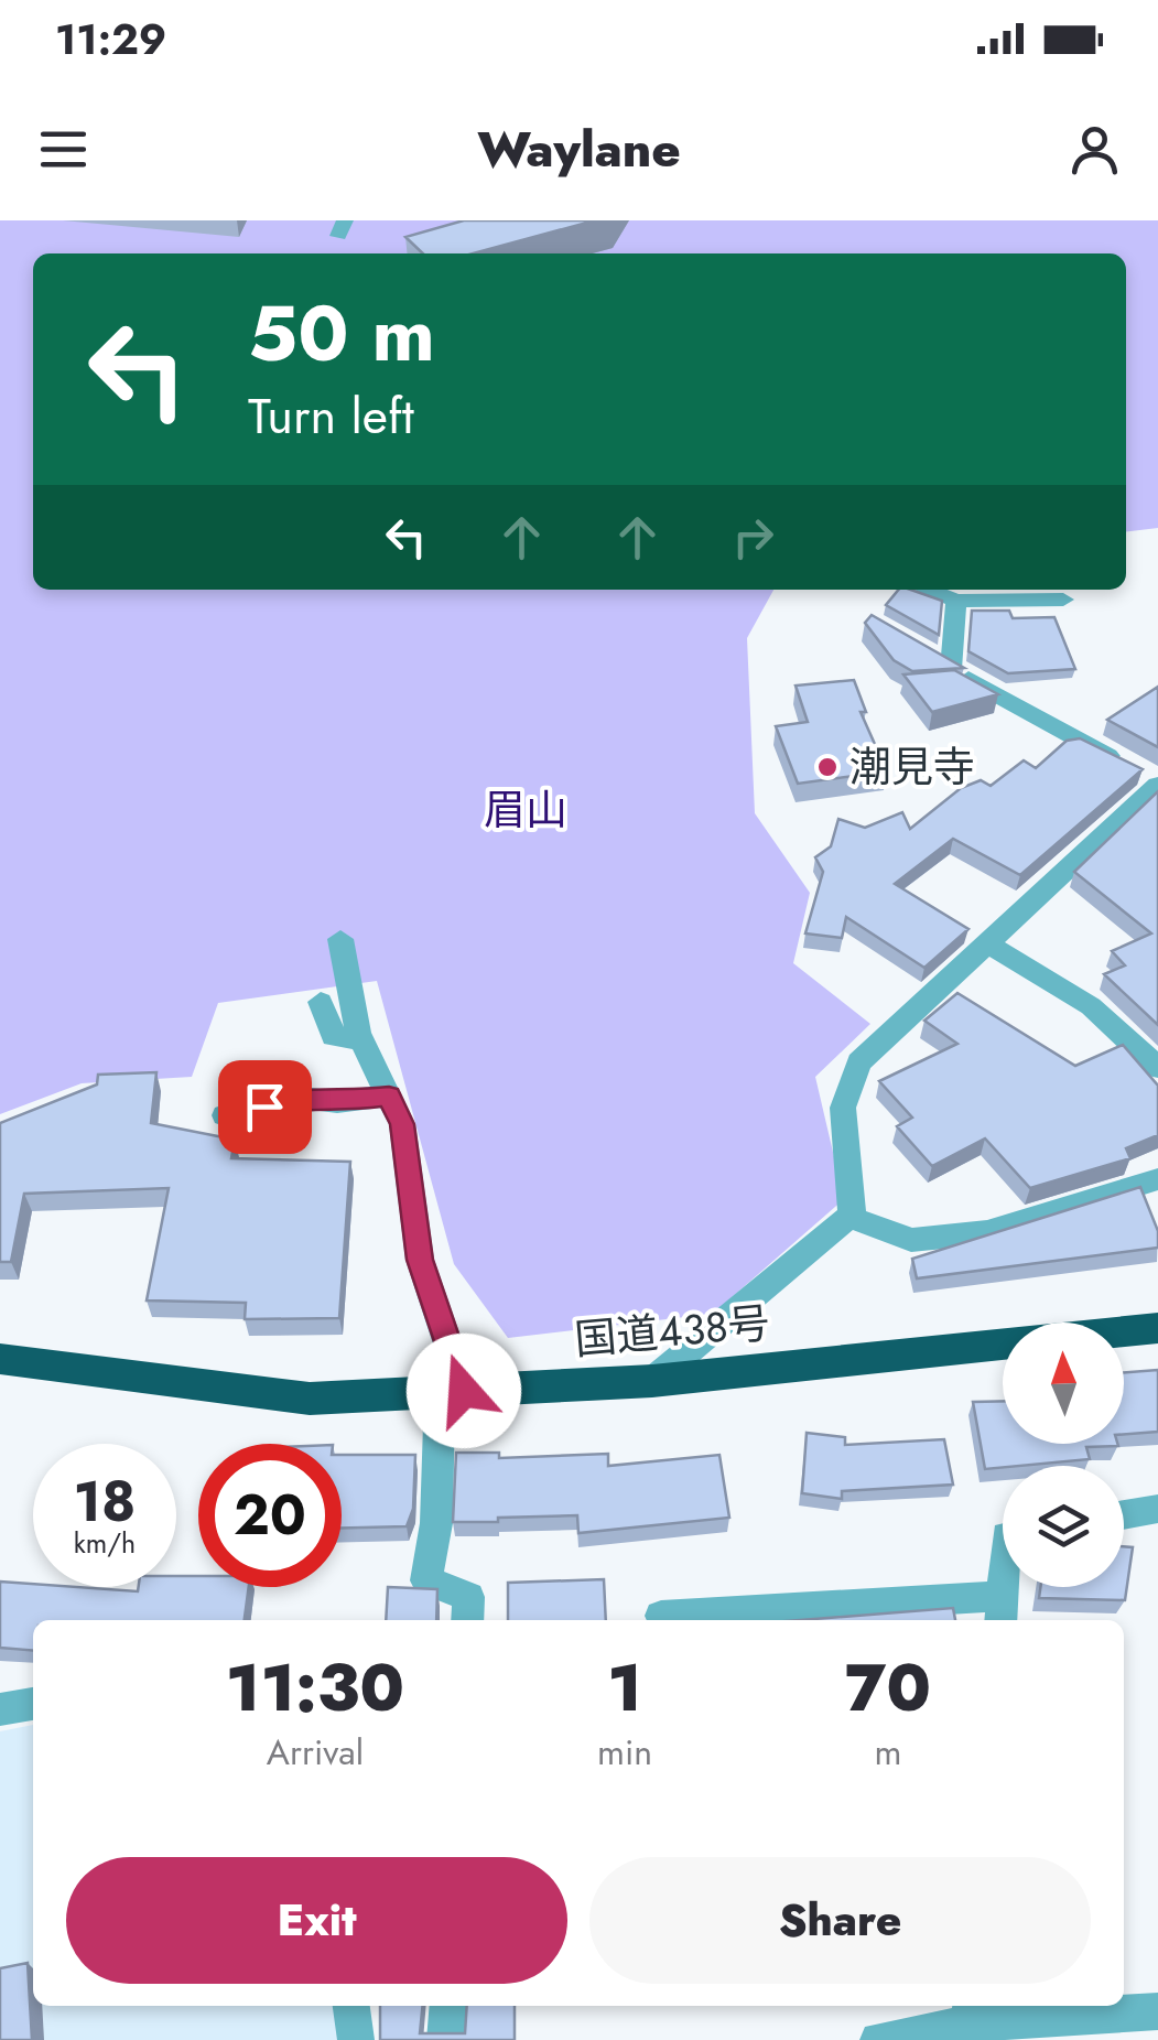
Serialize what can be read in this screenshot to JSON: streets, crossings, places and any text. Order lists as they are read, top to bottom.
{
  "streets": {
    "highway": ["国道438号"]
  },
  "parks": ["眉山"],
  "places": ["潮見寺"],
  "north": "top",
  "page": {
    "status": "11:29",
    "header": "Waylane",
    "turn": ["50 m", "Turn left"],
    "speed": "18 km/h",
    "limit": "20",
    "eta": [
      "11:30",
      "Arrival",
      "1",
      "min",
      "70",
      "m"
    ],
    "buttons": ["Exit", "Share"]
  }
}
